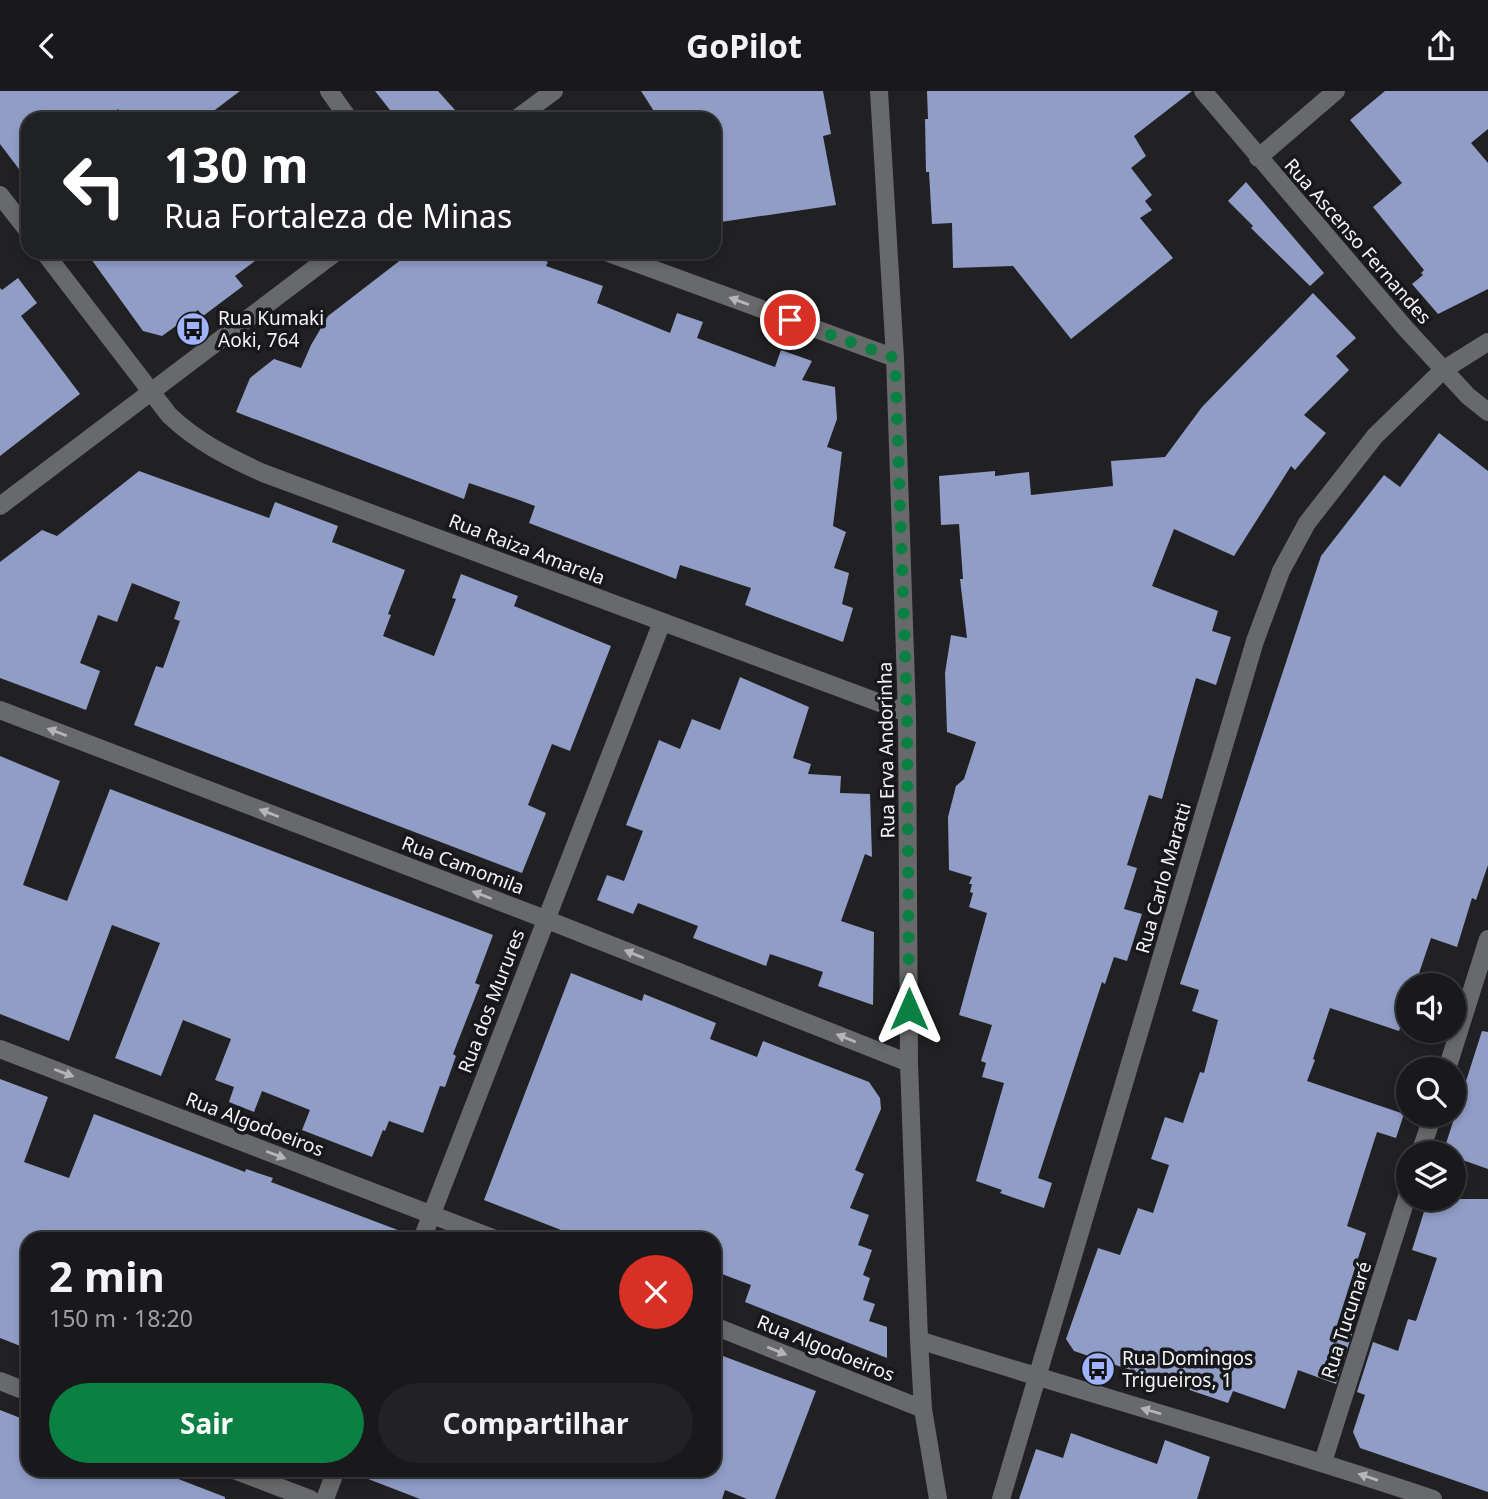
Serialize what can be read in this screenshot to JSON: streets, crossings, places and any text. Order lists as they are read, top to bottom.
{
  "streets": {
    "street": [
      "Rua Ascenso Fernandes",
      "Rua Raiza Amarela",
      "Rua Erva Andorinha",
      "Rua Camomila",
      "Rua Carlo Maratti",
      "Rua dos Murures",
      "Rua Algodoeiros",
      "Rua Tucunaré"
    ]
  },
  "crossings": [
    ["Rua Ascenso Fernandes", "Rua Carlo Maratti"],
    ["Rua Raiza Amarela", "Rua Erva Andorinha"],
    ["Rua Raiza Amarela", "Rua dos Murures"],
    ["Rua Erva Andorinha", "Rua Camomila"],
    ["Rua Erva Andorinha", "Rua Algodoeiros"],
    ["Rua Camomila", "Rua dos Murures"],
    ["Rua dos Murures", "Rua Algodoeiros"]
  ],
  "one_way": ["Rua Camomila", "Rua Algodoeiros"],
  "places": {
    "bus stop": ["Rua Kumaki Aoki, 764", "Rua Domingos Trigueiros, 1"]
  },
  "page": {
    "header": "GoPilot",
    "turn": ["130 m", "Rua Fortaleza de Minas"],
    "heading": ["2 min", "150 m · 18:20"],
    "buttons": ["Sair", "Compartilhar"]
  }
}
